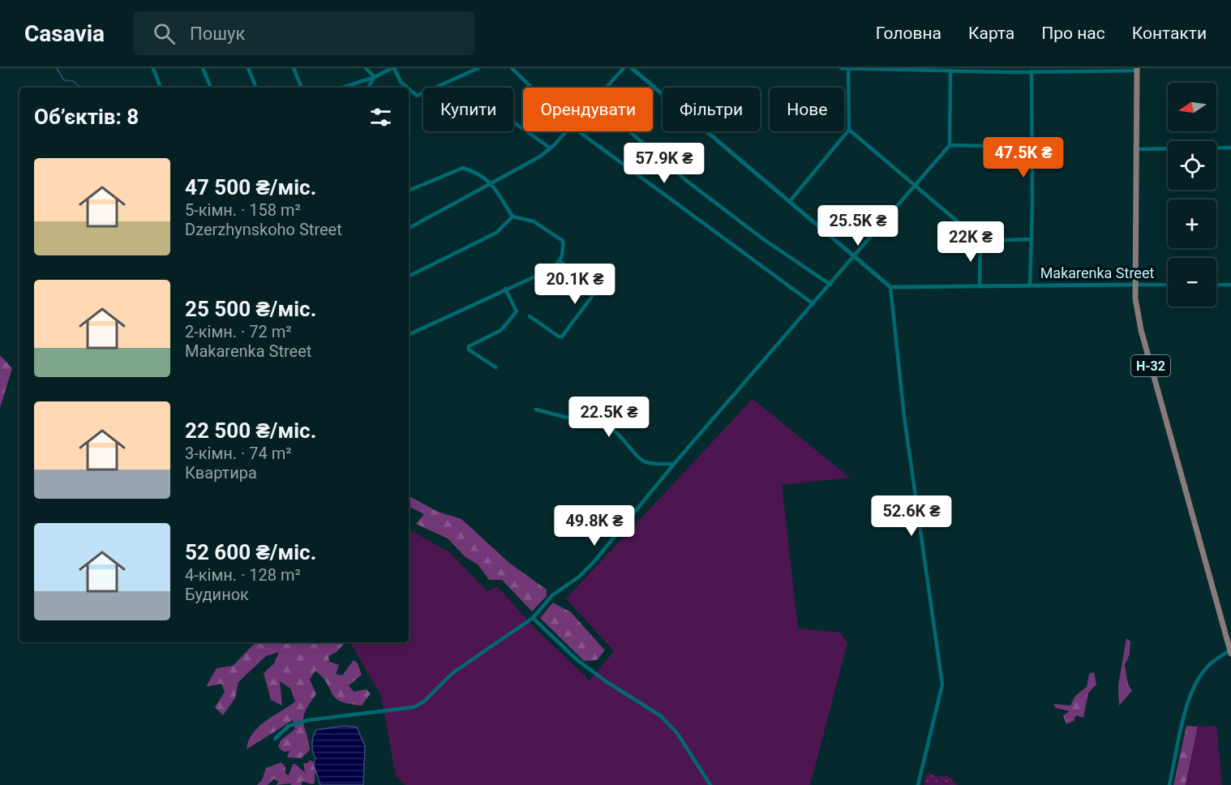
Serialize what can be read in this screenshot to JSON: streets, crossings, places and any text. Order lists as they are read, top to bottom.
{
  "streets": {
    "main road": ["Н-32"],
    "street": ["Makarenka Street"]
  },
  "crossings": [
    ["Makarenka Street", "Н-32"]
  ],
  "north": "left",
  "page": {
    "header": "Casavia",
    "search": "Пошук",
    "nav": [
      "Головна",
      "Карта",
      "Про нас",
      "Контакти"
    ],
    "map_buttons": ["+", "−"],
    "chip": [
      "Купити",
      "Орендувати",
      "Фільтри",
      "Нове"
    ],
    "heading": "Об’єктів: 8",
    "price": [
      "47.5K ₴",
      "57.9K ₴",
      "25.5K ₴",
      "22K ₴",
      "20.1K ₴",
      "22.5K ₴",
      "52.6K ₴",
      "49.8K ₴"
    ],
    "list": [
      {
        "name": "47 500 ₴/міс.",
        "note": "5-кімн. · 158 m² · Dzerzhynskoho Street"
      },
      {
        "name": "25 500 ₴/міс.",
        "note": "2-кімн. · 72 m² · Makarenka Street"
      },
      {
        "name": "22 500 ₴/міс.",
        "note": "3-кімн. · 74 m² · Квартира"
      },
      {
        "name": "52 600 ₴/міс.",
        "note": "4-кімн. · 128 m² · Будинок"
      }
    ]
  }
}
